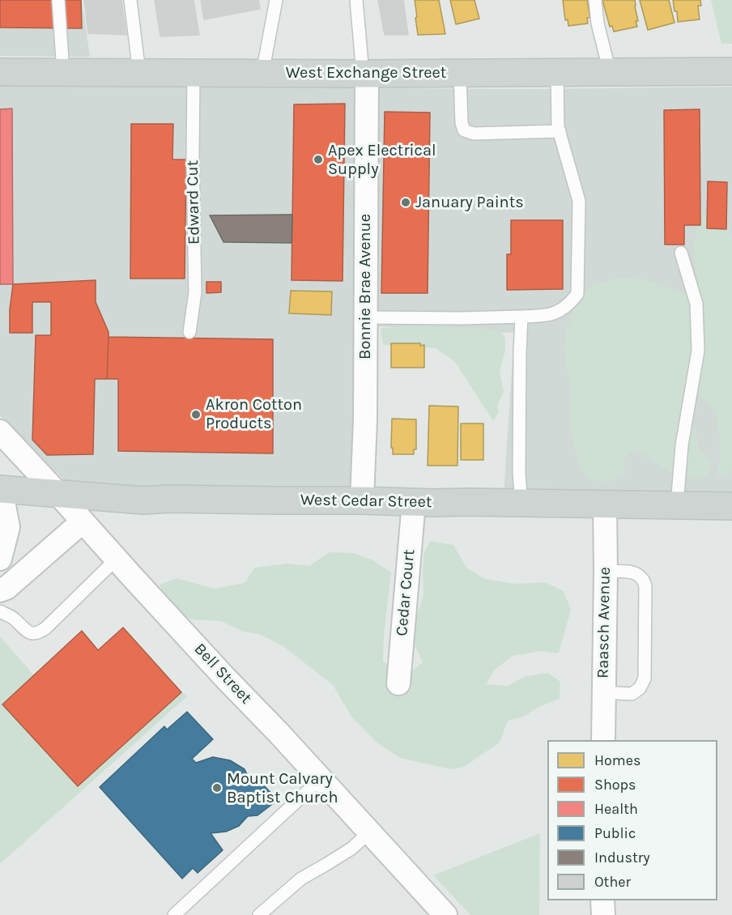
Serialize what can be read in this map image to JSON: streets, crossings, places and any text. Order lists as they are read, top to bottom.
{
  "streets": {
    "main road": ["West Exchange Street", "West Cedar Street"],
    "street": [
      "Bonnie Brae Avenue",
      "Cedar Court",
      "Raasch Avenue",
      "Bell Street"
    ],
    "lane": ["Edward Cut"]
  },
  "crossings": [
    ["West Exchange Street", "Edward Cut"],
    ["West Exchange Street", "Bonnie Brae Avenue"],
    ["Bonnie Brae Avenue", "West Cedar Street"],
    ["West Cedar Street", "Cedar Court"],
    ["West Cedar Street", "Raasch Avenue"],
    ["West Cedar Street", "Bell Street"]
  ],
  "places": [
    "Apex Electrical Supply",
    "January Paints",
    "Akron Cotton Products",
    "Mount Calvary Baptist Church"
  ],
  "legend": [
    "Homes",
    "Shops",
    "Health",
    "Public",
    "Industry",
    "Other"
  ]
}
